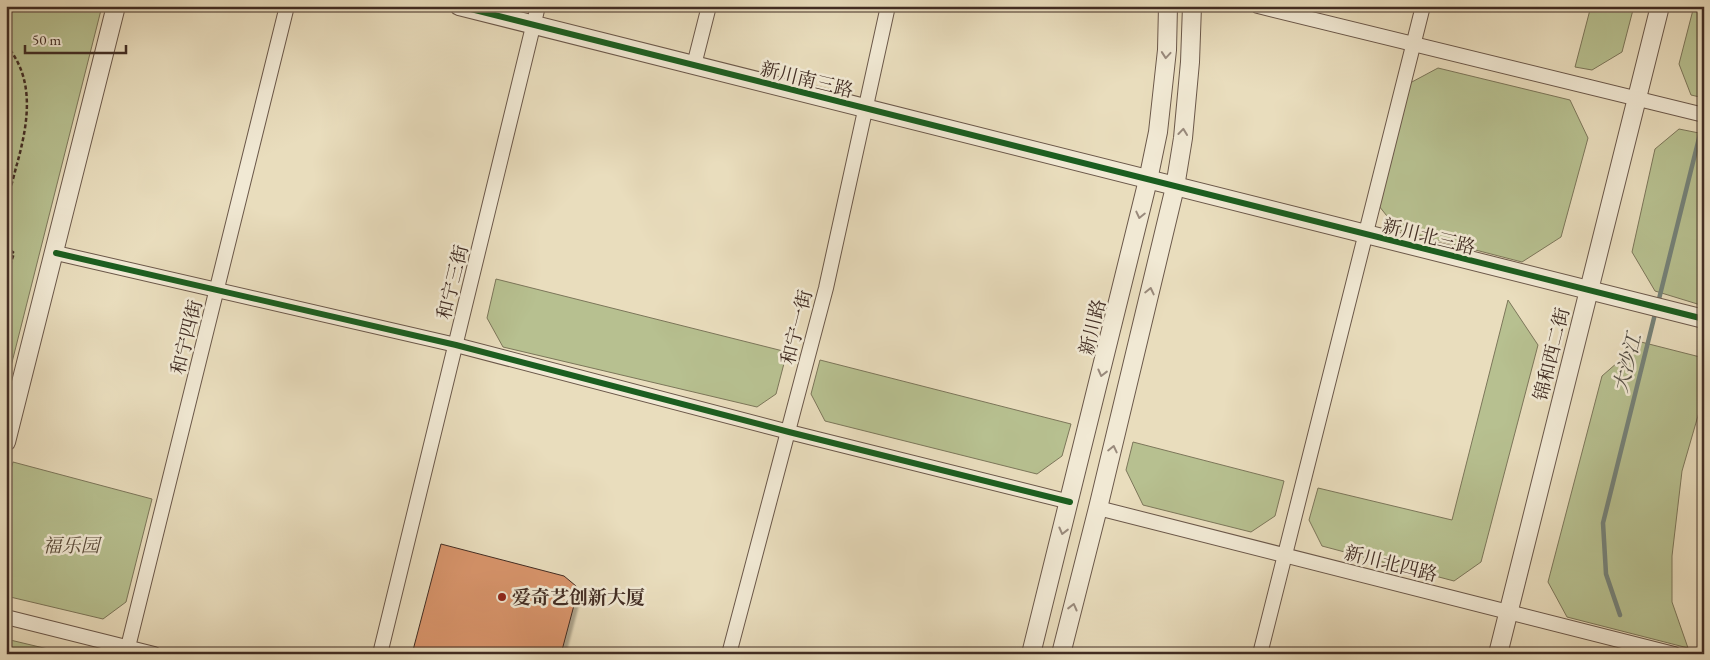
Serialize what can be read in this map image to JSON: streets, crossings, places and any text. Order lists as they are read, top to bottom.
{
  "streets": {
    "street": [
      "新川南三路",
      "新川北三路",
      "和宁三街",
      "和宁一街",
      "新川路",
      "和宁四街",
      "锦和西二街",
      "新川北四路"
    ]
  },
  "crossings": [
    ["新川南三路", "新川北三路"],
    ["新川南三路", "和宁三街"],
    ["新川南三路", "和宁一街"],
    ["新川南三路", "新川路"],
    ["新川北三路", "新川路"],
    ["新川北三路", "锦和西二街"],
    ["锦和西二街", "新川北四路"]
  ],
  "water": ["大沙江"],
  "parks": ["福乐园"],
  "places": ["爱奇艺创新大厦"],
  "scale_bar": "50 m"
}
